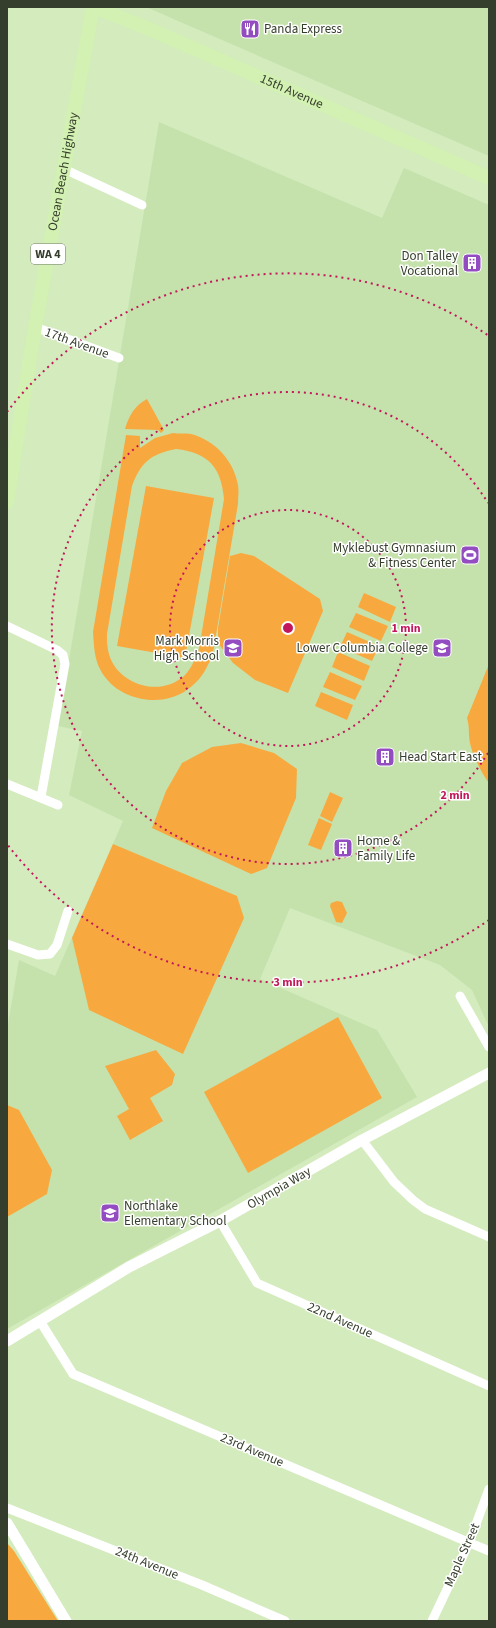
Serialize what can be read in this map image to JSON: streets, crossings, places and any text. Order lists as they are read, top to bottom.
{
  "streets": {
    "main road": ["15th Avenue", "Ocean Beach Highway", "WA 4"],
    "street": [
      "17th Avenue",
      "Olympia Way",
      "22nd Avenue",
      "23rd Avenue",
      "Maple Street",
      "24th Avenue"
    ]
  },
  "crossings": [
    ["15th Avenue", "Ocean Beach Highway"],
    ["Ocean Beach Highway", "17th Avenue"],
    ["Olympia Way", "22nd Avenue"],
    ["Olympia Way", "23rd Avenue"],
    ["23rd Avenue", "Maple Street"]
  ],
  "places": {
    "restaurant": ["Panda Express"],
    "building": ["Don Talley Vocational", "Head Start East", "Home & Family Life"],
    "sports": ["Myklebust Gymnasium & Fitness Center"],
    "school or university": ["Mark Morris High School", "Lower Columbia College", "Northlake Elementary School"]
  },
  "rings": ["1 min", "2 min", "3 min"]
}
